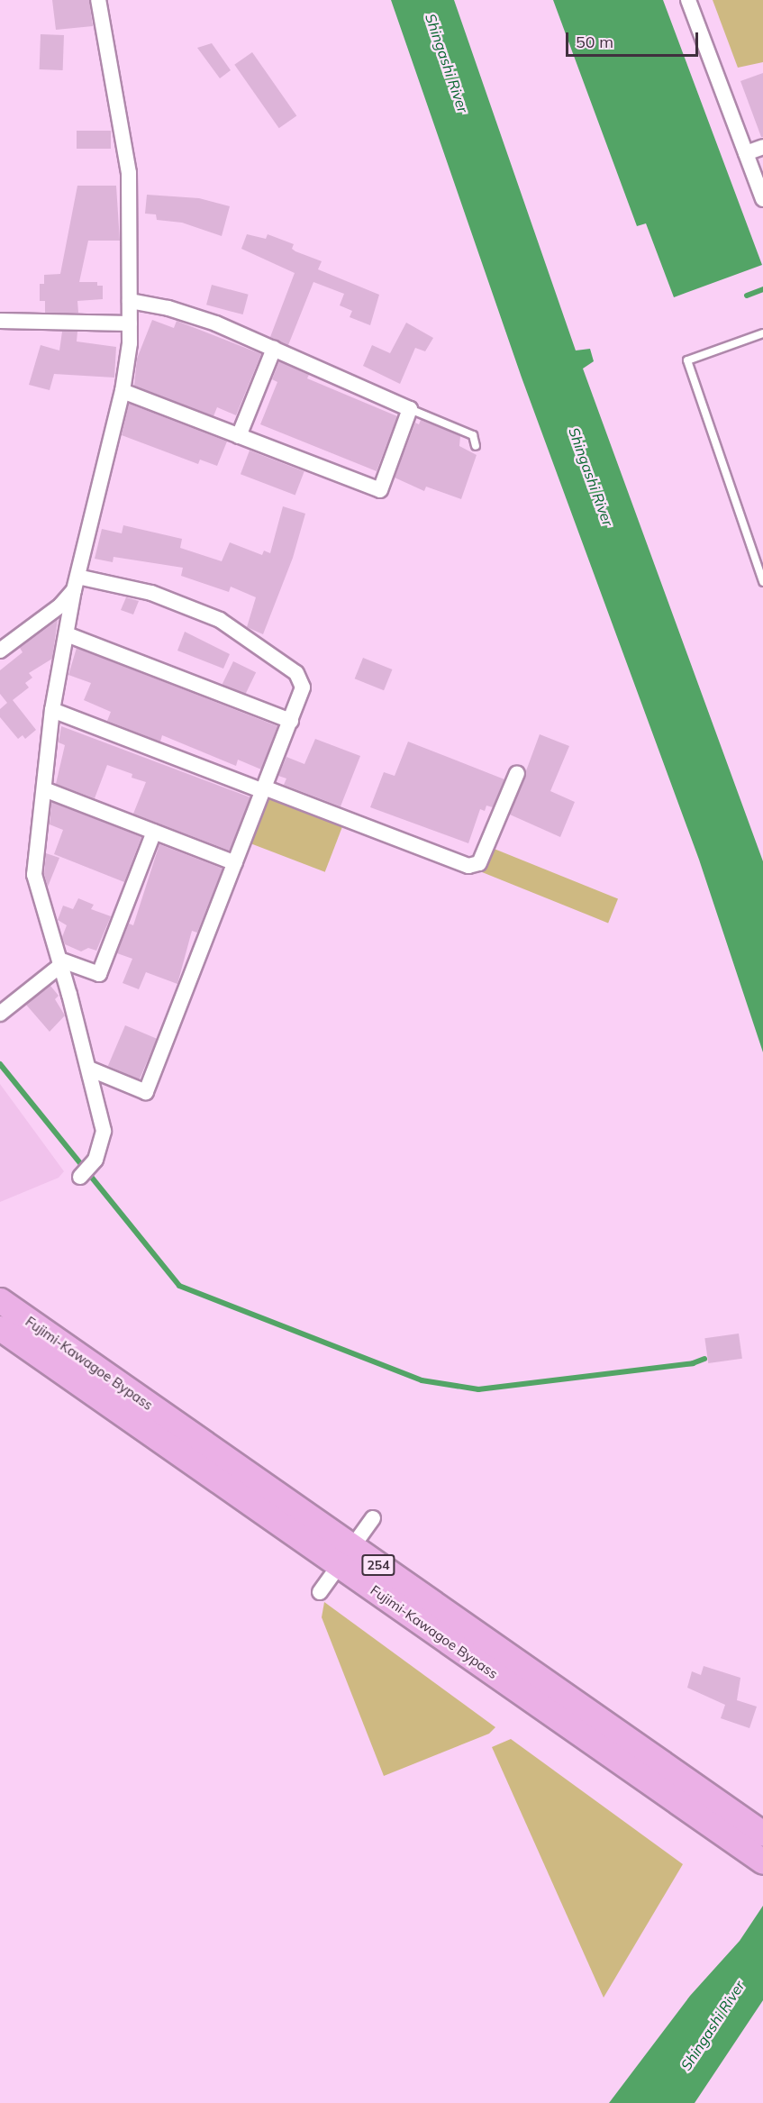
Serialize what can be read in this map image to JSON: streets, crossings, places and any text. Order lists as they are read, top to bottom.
{
  "streets": {
    "highway": ["Fujimi-Kawagoe Bypass", "254"]
  },
  "water": ["Shingashi River"],
  "scale_bar": "50 m"
}
